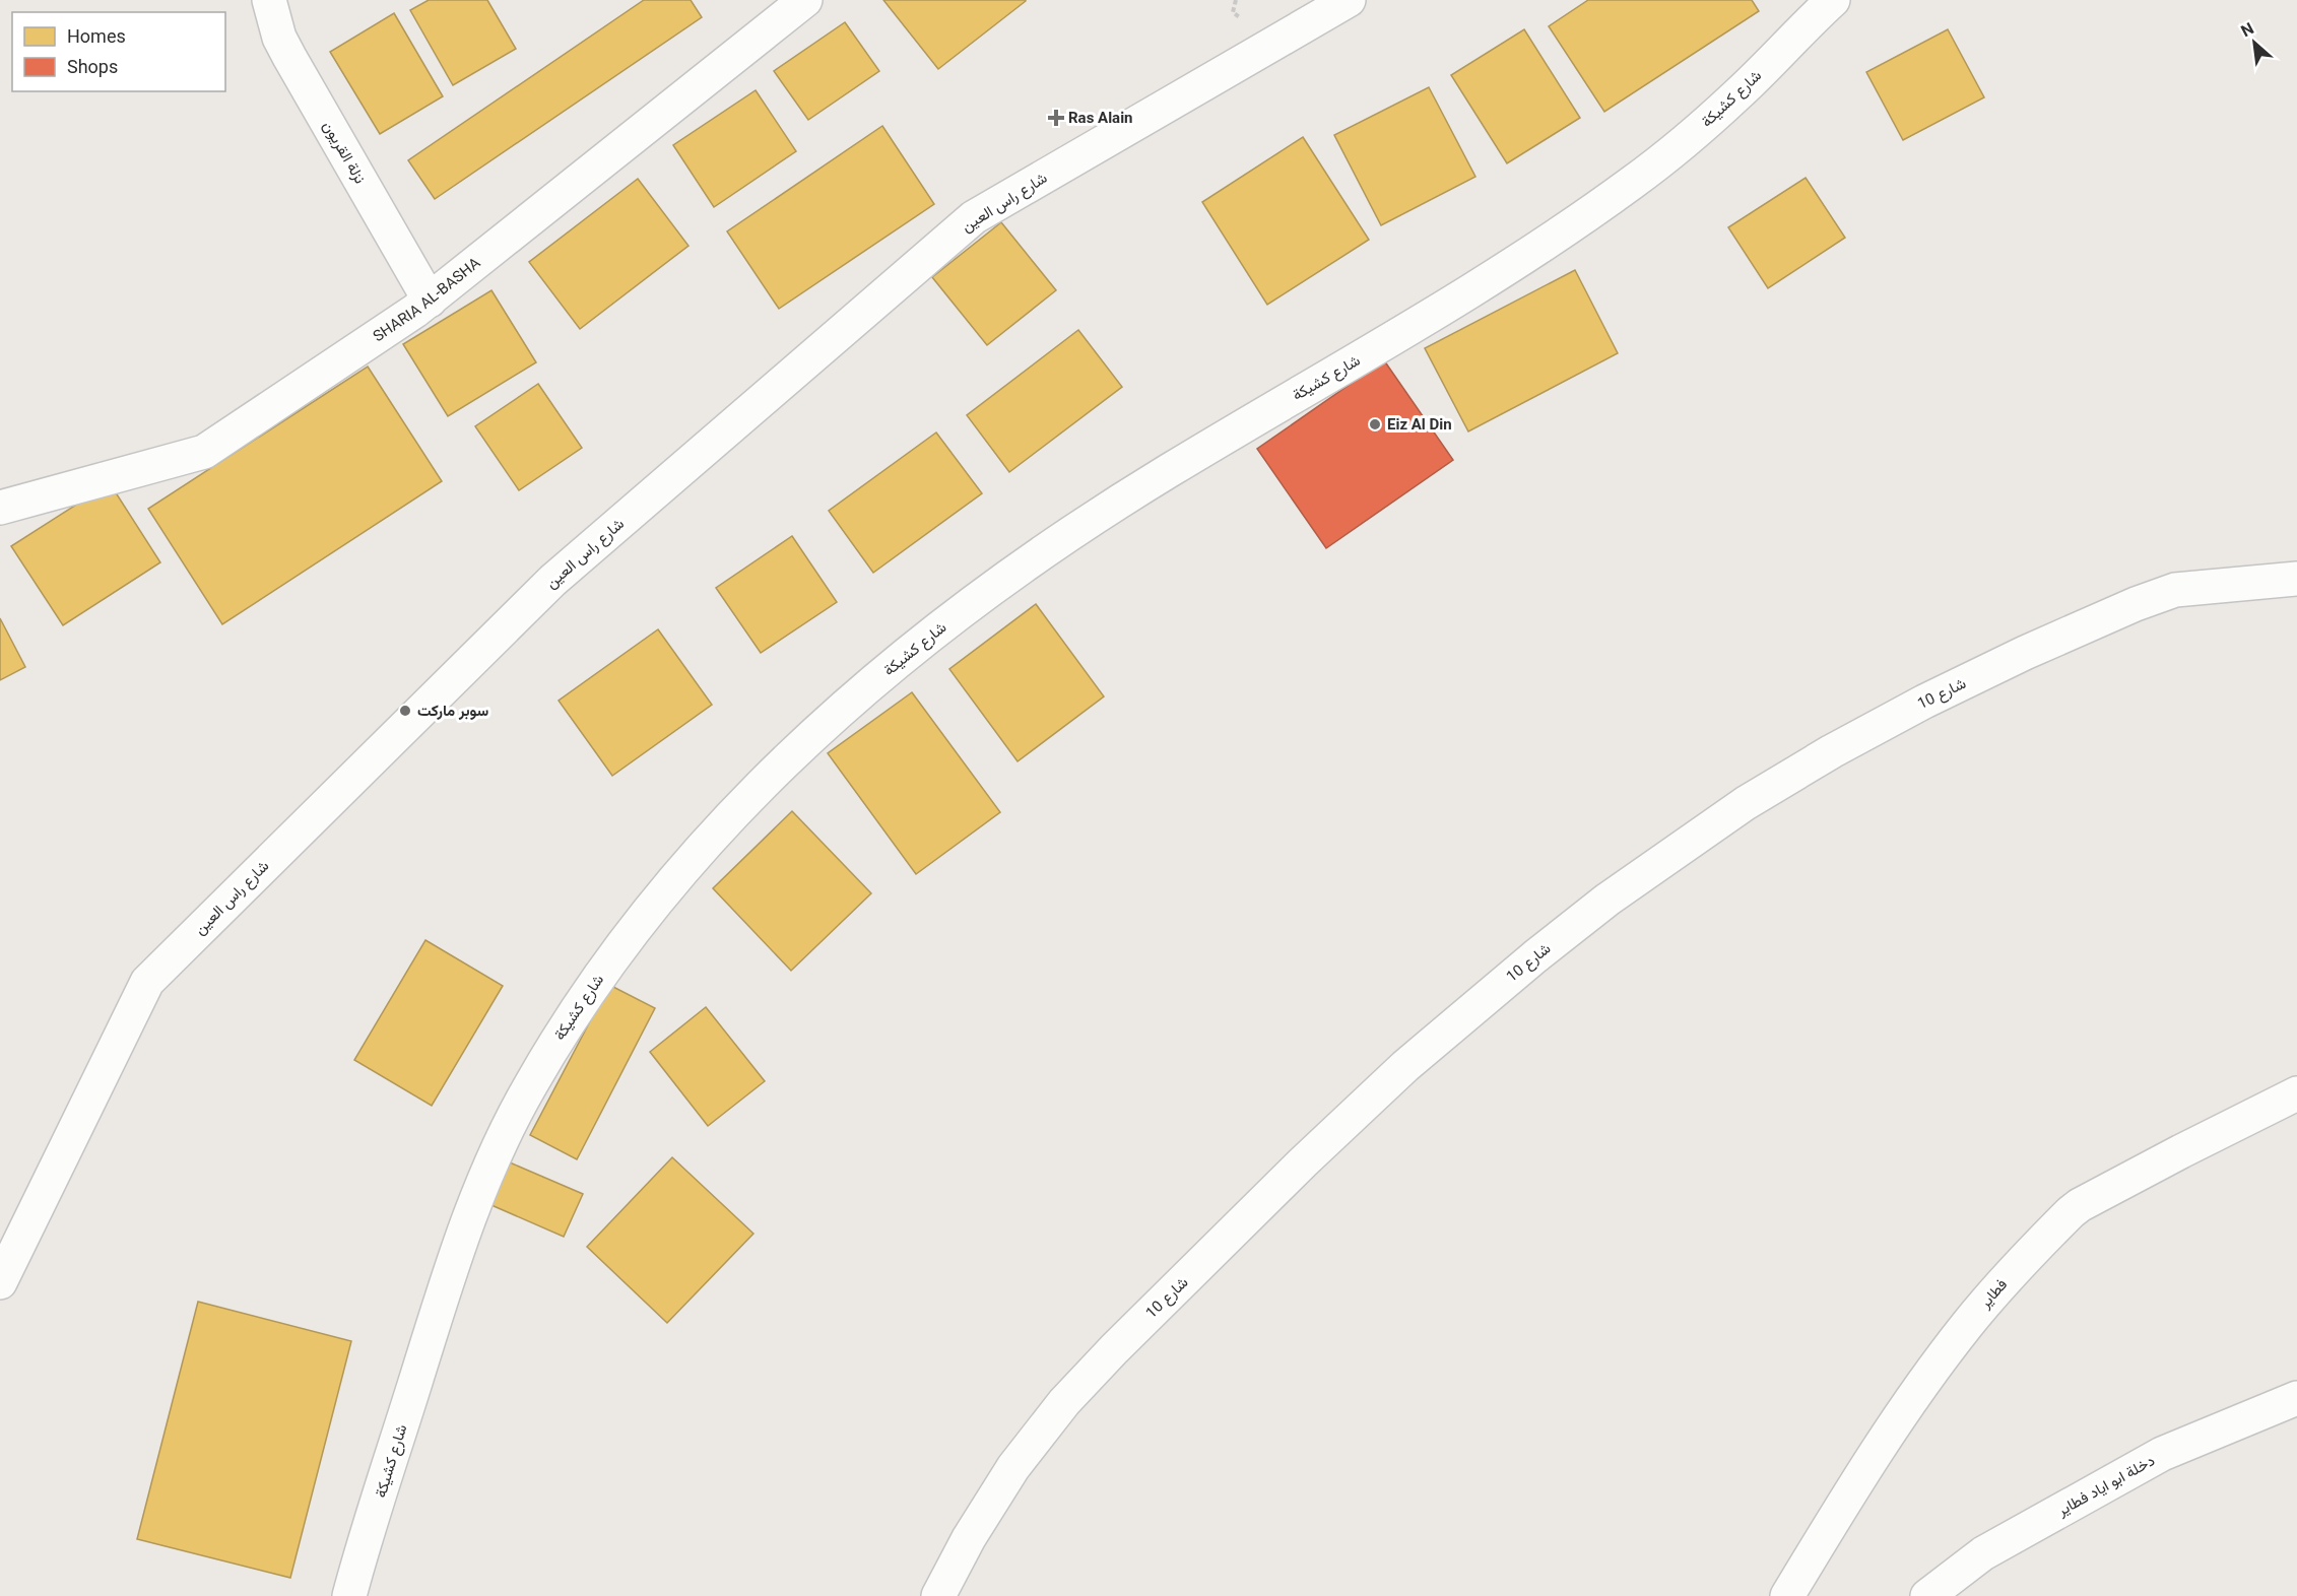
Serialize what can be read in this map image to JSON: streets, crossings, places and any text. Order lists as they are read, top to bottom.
{
  "streets": {
    "street": [
      "شارع كشيكة",
      "نزلة القريون",
      "شارع راس العين",
      "SHARIA AL-BASHA",
      "شارع 10",
      "فطاير",
      "دخلة ابو اياد فطاير"
    ]
  },
  "crossings": [
    ["نزلة القريون", "SHARIA AL-BASHA"]
  ],
  "places": {
    "health": ["Ras Alain"],
    "other": ["Eiz Al Din", "سوبر ماركت"]
  },
  "legend": ["Homes", "Shops"],
  "north": "top left"
}
